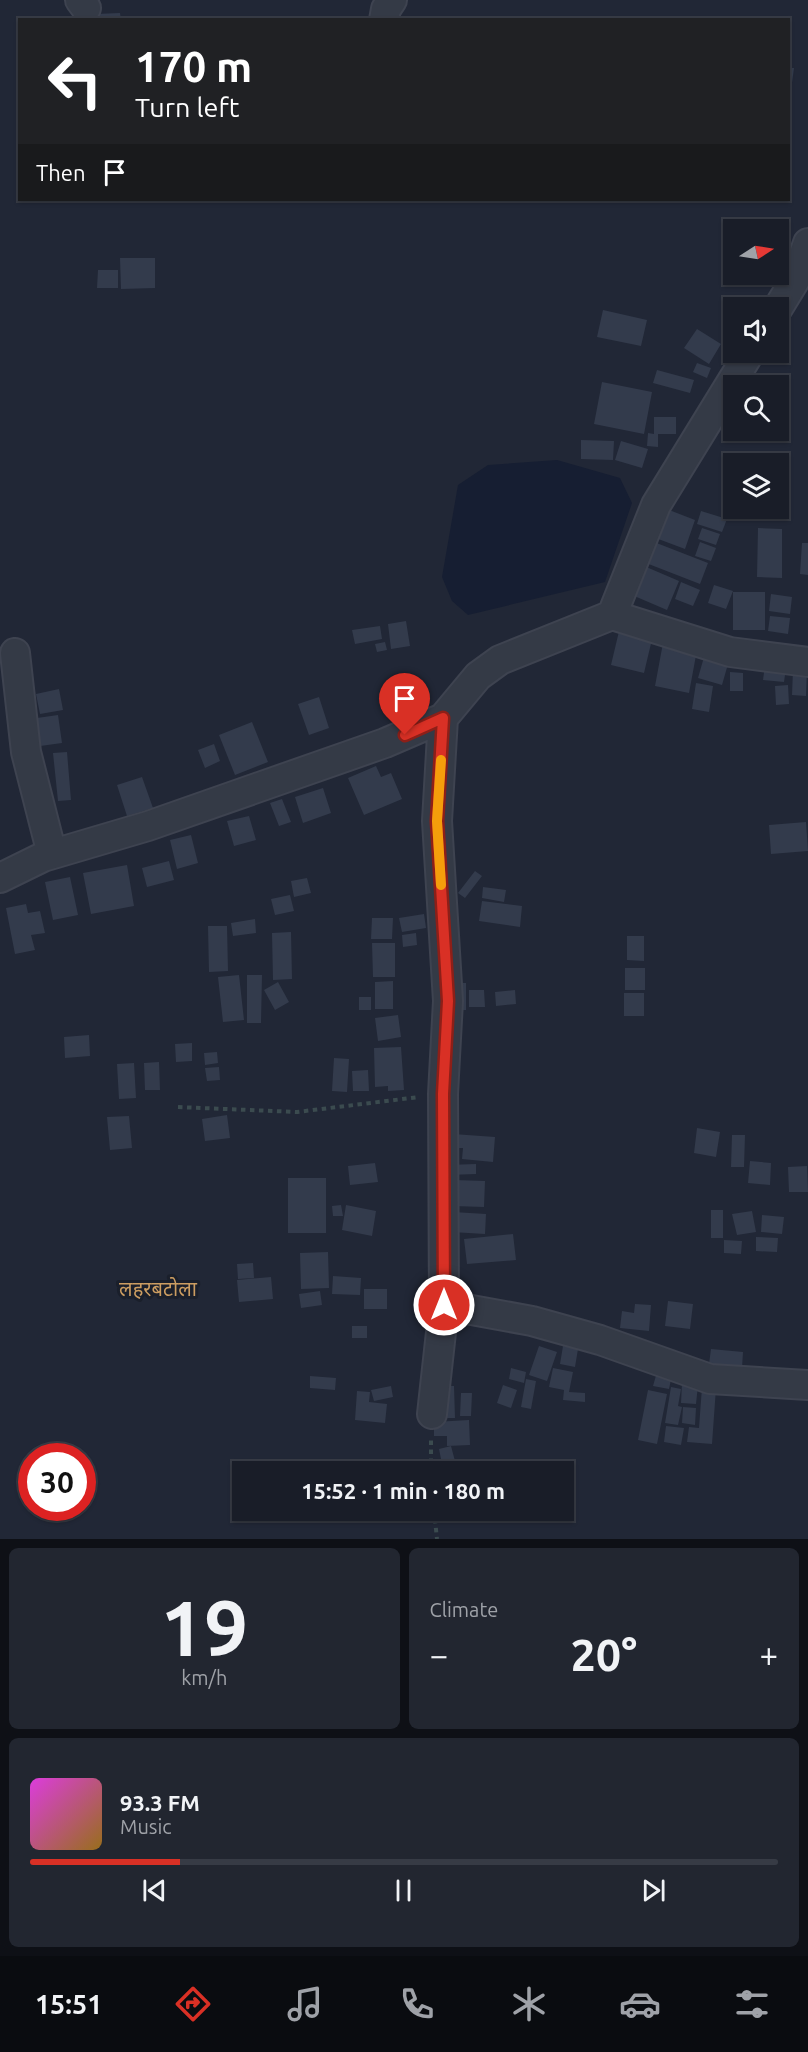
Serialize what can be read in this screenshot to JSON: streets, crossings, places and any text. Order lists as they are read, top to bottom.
{
  "districts": ["लहरबटोला"],
  "north": "right",
  "page": {
    "turn": ["170 m", "Turn left"],
    "then": "Then",
    "limit": "30",
    "trip": "15:52 · 1 min · 180 m",
    "tile": [
      ["19", "km/h"],
      "Climate"
    ],
    "heat": ["−", "20°", "+"],
    "song": ["93.3 FM", "Music"],
    "tabs": "15:51"
  }
}
